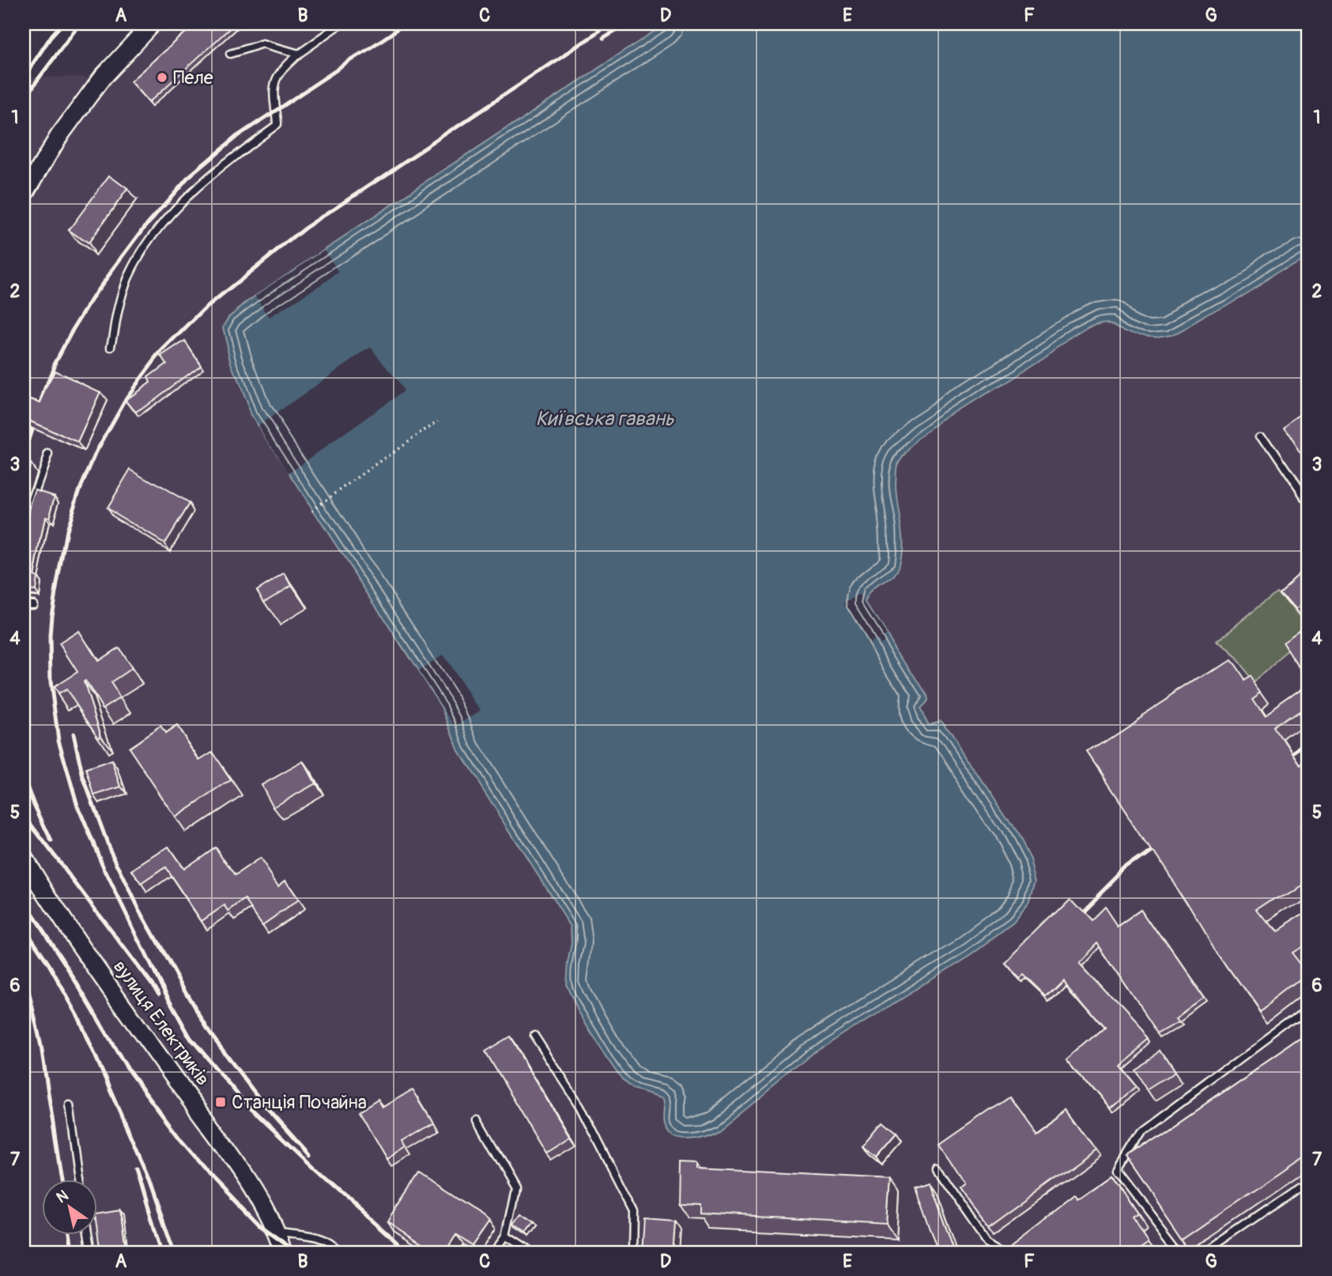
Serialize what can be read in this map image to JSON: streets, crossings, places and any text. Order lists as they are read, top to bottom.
{
  "streets": {
    "street": ["вулиця Електриків"]
  },
  "water": ["Київська гавань"],
  "places": {
    "other": ["Пеле"],
    "transit": ["Станція Почайна"]
  },
  "north": "top left",
  "grid": {
    "columns": [
      "A",
      "B",
      "C",
      "D",
      "E",
      "F",
      "G"
    ],
    "rows": [
      "1",
      "2",
      "3",
      "4",
      "5",
      "6",
      "7"
    ]
  }
}
